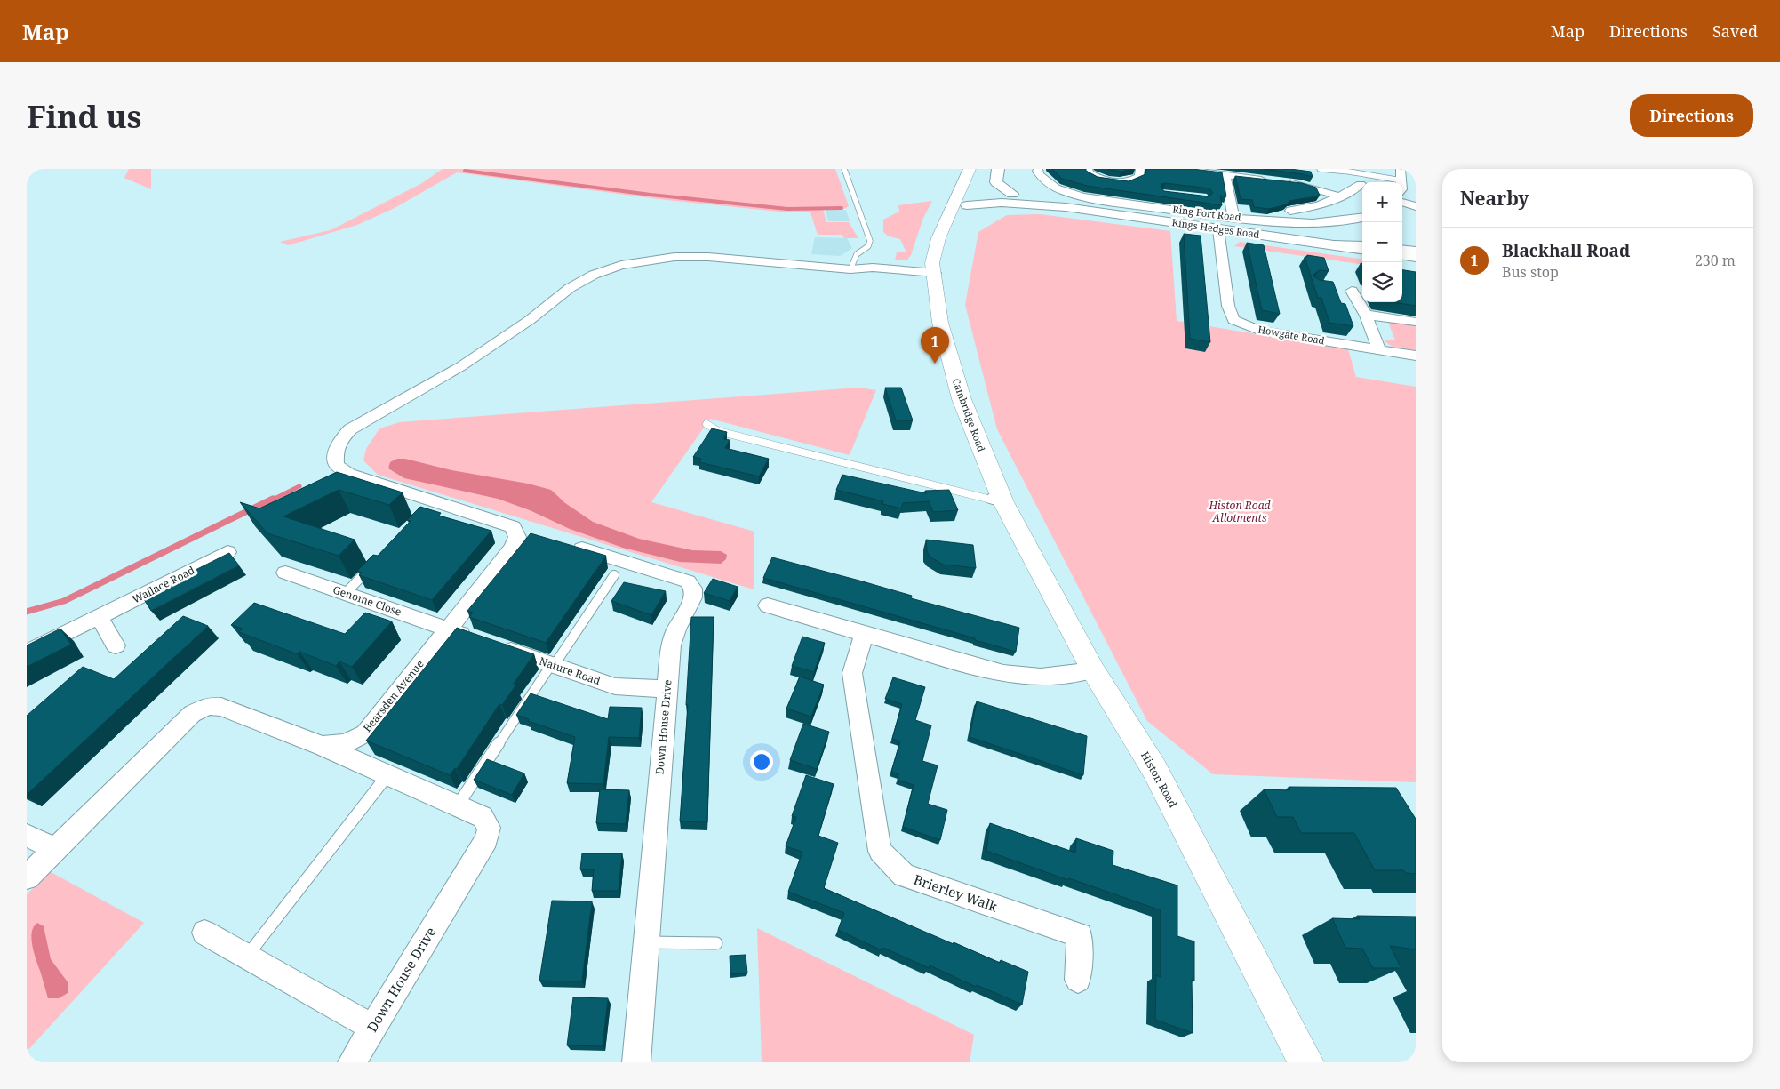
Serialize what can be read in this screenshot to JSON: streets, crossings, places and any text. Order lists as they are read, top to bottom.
{
  "streets": {
    "main road": ["Cambridge Road", "Histon Road"],
    "street": [
      "Ring Fort Road",
      "Kings Hedges Road",
      "Howgate Road",
      "Wallace Road",
      "Genome Close",
      "Nature Road",
      "Bearsden Avenue",
      "Down House Drive",
      "Brierley Walk"
    ]
  },
  "crossings": [
    ["Kings Hedges Road", "Howgate Road"],
    ["Kings Hedges Road", "Cambridge Road"],
    ["Cambridge Road", "Histon Road"],
    ["Genome Close", "Nature Road"],
    ["Genome Close", "Bearsden Avenue"],
    ["Nature Road", "Bearsden Avenue"],
    ["Nature Road", "Down House Drive"],
    ["Bearsden Avenue", "Down House Drive"]
  ],
  "parks": ["Histon Road Allotments"],
  "page": {
    "header": "Map",
    "nav": ["Map", "Directions", "Saved"],
    "buttons": "Directions",
    "title": "Find us",
    "heading": "Nearby",
    "map_buttons": ["+", "−"],
    "list": [
      {
        "mark": "1",
        "name": "Blackhall Road",
        "note": "Bus stop",
        "value": "230 m"
      }
    ],
    "pins": "1"
  }
}
